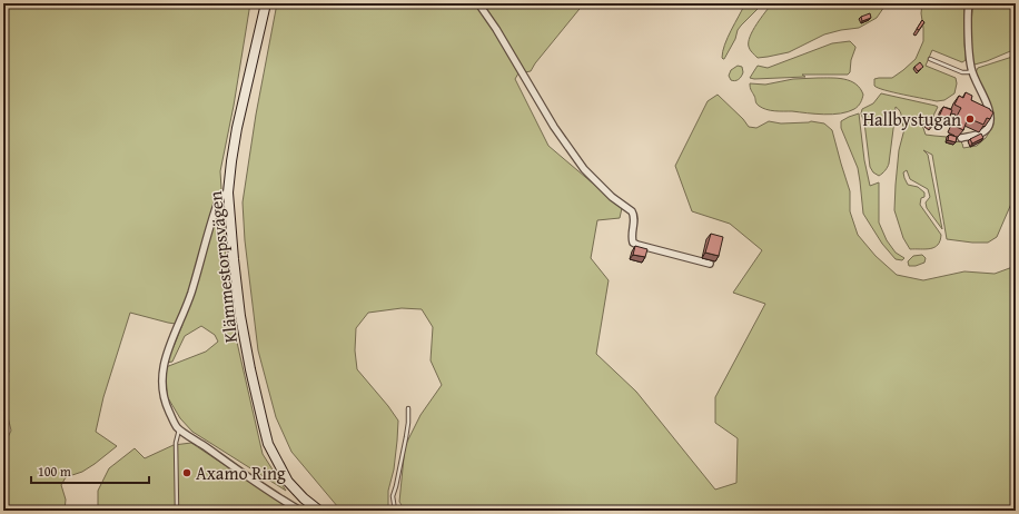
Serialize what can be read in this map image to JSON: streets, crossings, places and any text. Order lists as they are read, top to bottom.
{
  "streets": {
    "street": ["Klämmestorpsvägen"]
  },
  "places": ["Hallbystugan", "Axamo Ring"],
  "scale_bar": "100 m"
}
